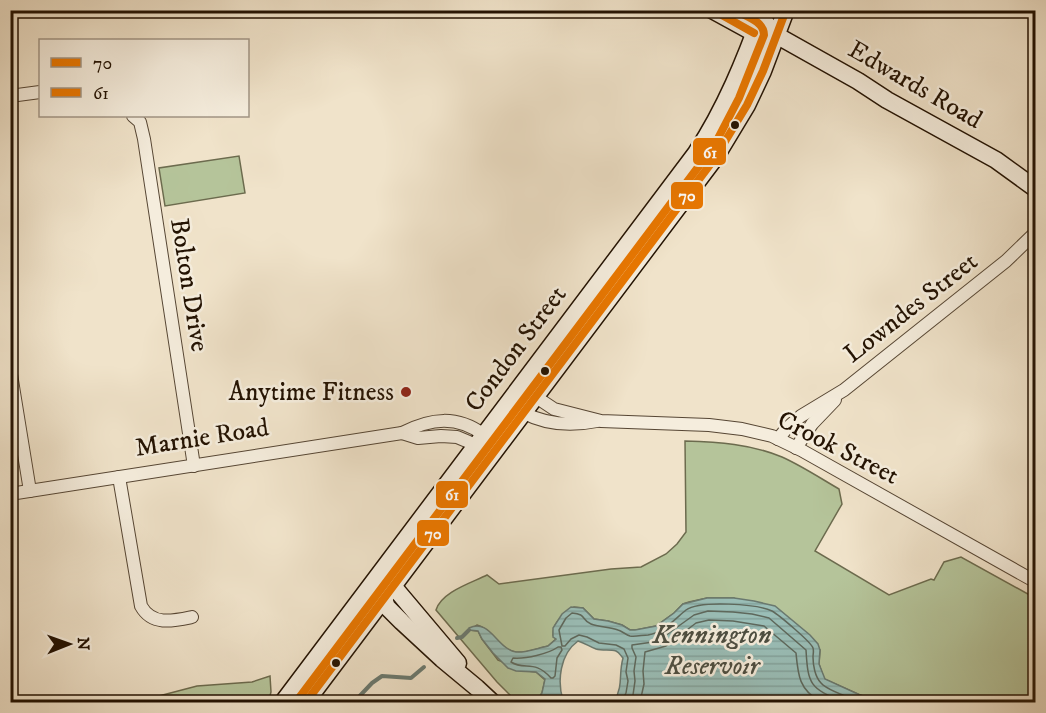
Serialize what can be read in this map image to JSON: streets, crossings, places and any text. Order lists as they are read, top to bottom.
{
  "streets": {
    "main road": ["Edwards Road", "Condon Street", "Marnie Road"],
    "street": ["Bolton Drive", "Lowndes Street", "Crook Street"]
  },
  "crossings": [
    ["Edwards Road", "Condon Street"],
    ["Bolton Drive", "Marnie Road"],
    ["Lowndes Street", "Crook Street"],
    ["Condon Street", "Marnie Road"],
    ["Condon Street", "Crook Street"]
  ],
  "water": ["Kennington Reservoir"],
  "places": ["Anytime Fitness"],
  "lines": ["transit line 70", "transit line 61"],
  "legend": ["70", "61"],
  "north": "right"
}
